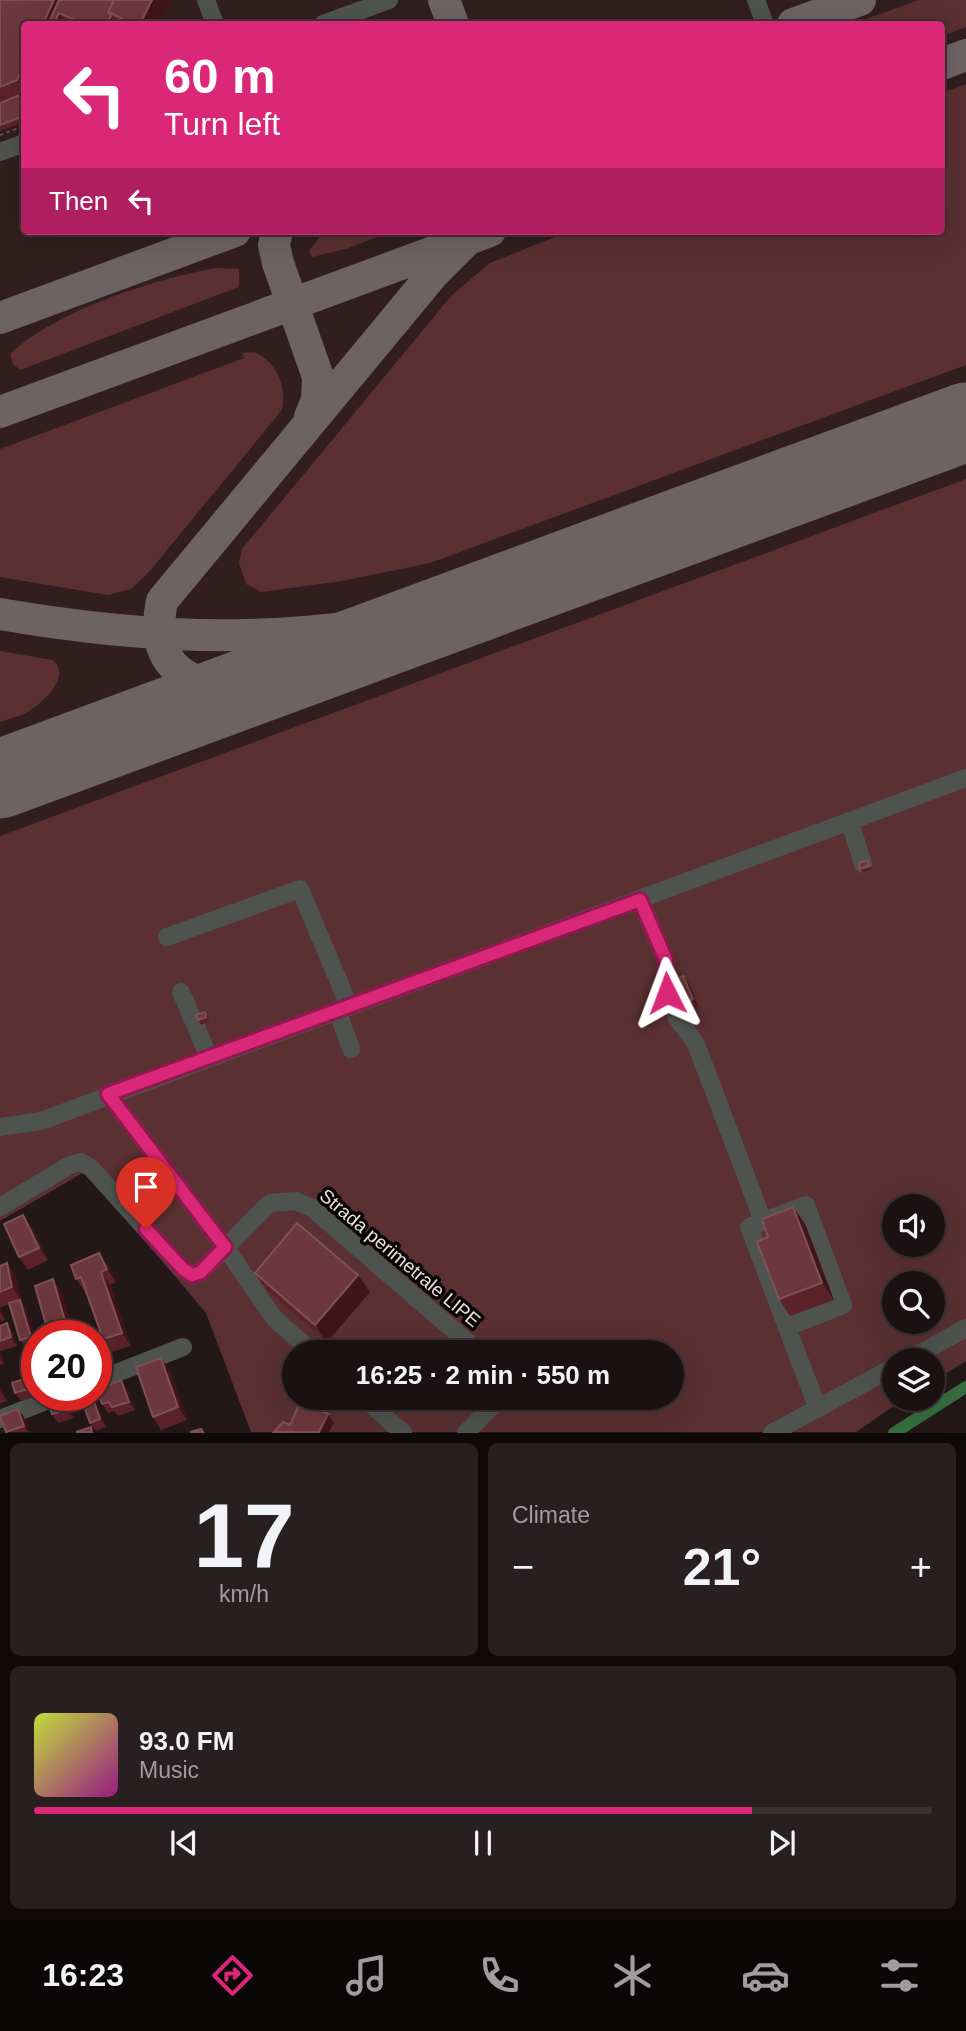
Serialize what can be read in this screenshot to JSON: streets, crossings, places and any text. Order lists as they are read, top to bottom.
{
  "streets": {
    "street": ["Strada perimetrale LIPE"]
  },
  "page": {
    "turn": ["60 m", "Turn left"],
    "then": "Then",
    "limit": "20",
    "trip": "16:25 · 2 min · 550 m",
    "tile": [
      ["17", "km/h"],
      "Climate"
    ],
    "heat": ["−", "21°", "+"],
    "song": ["93.0 FM", "Music"],
    "tabs": "16:23"
  }
}
